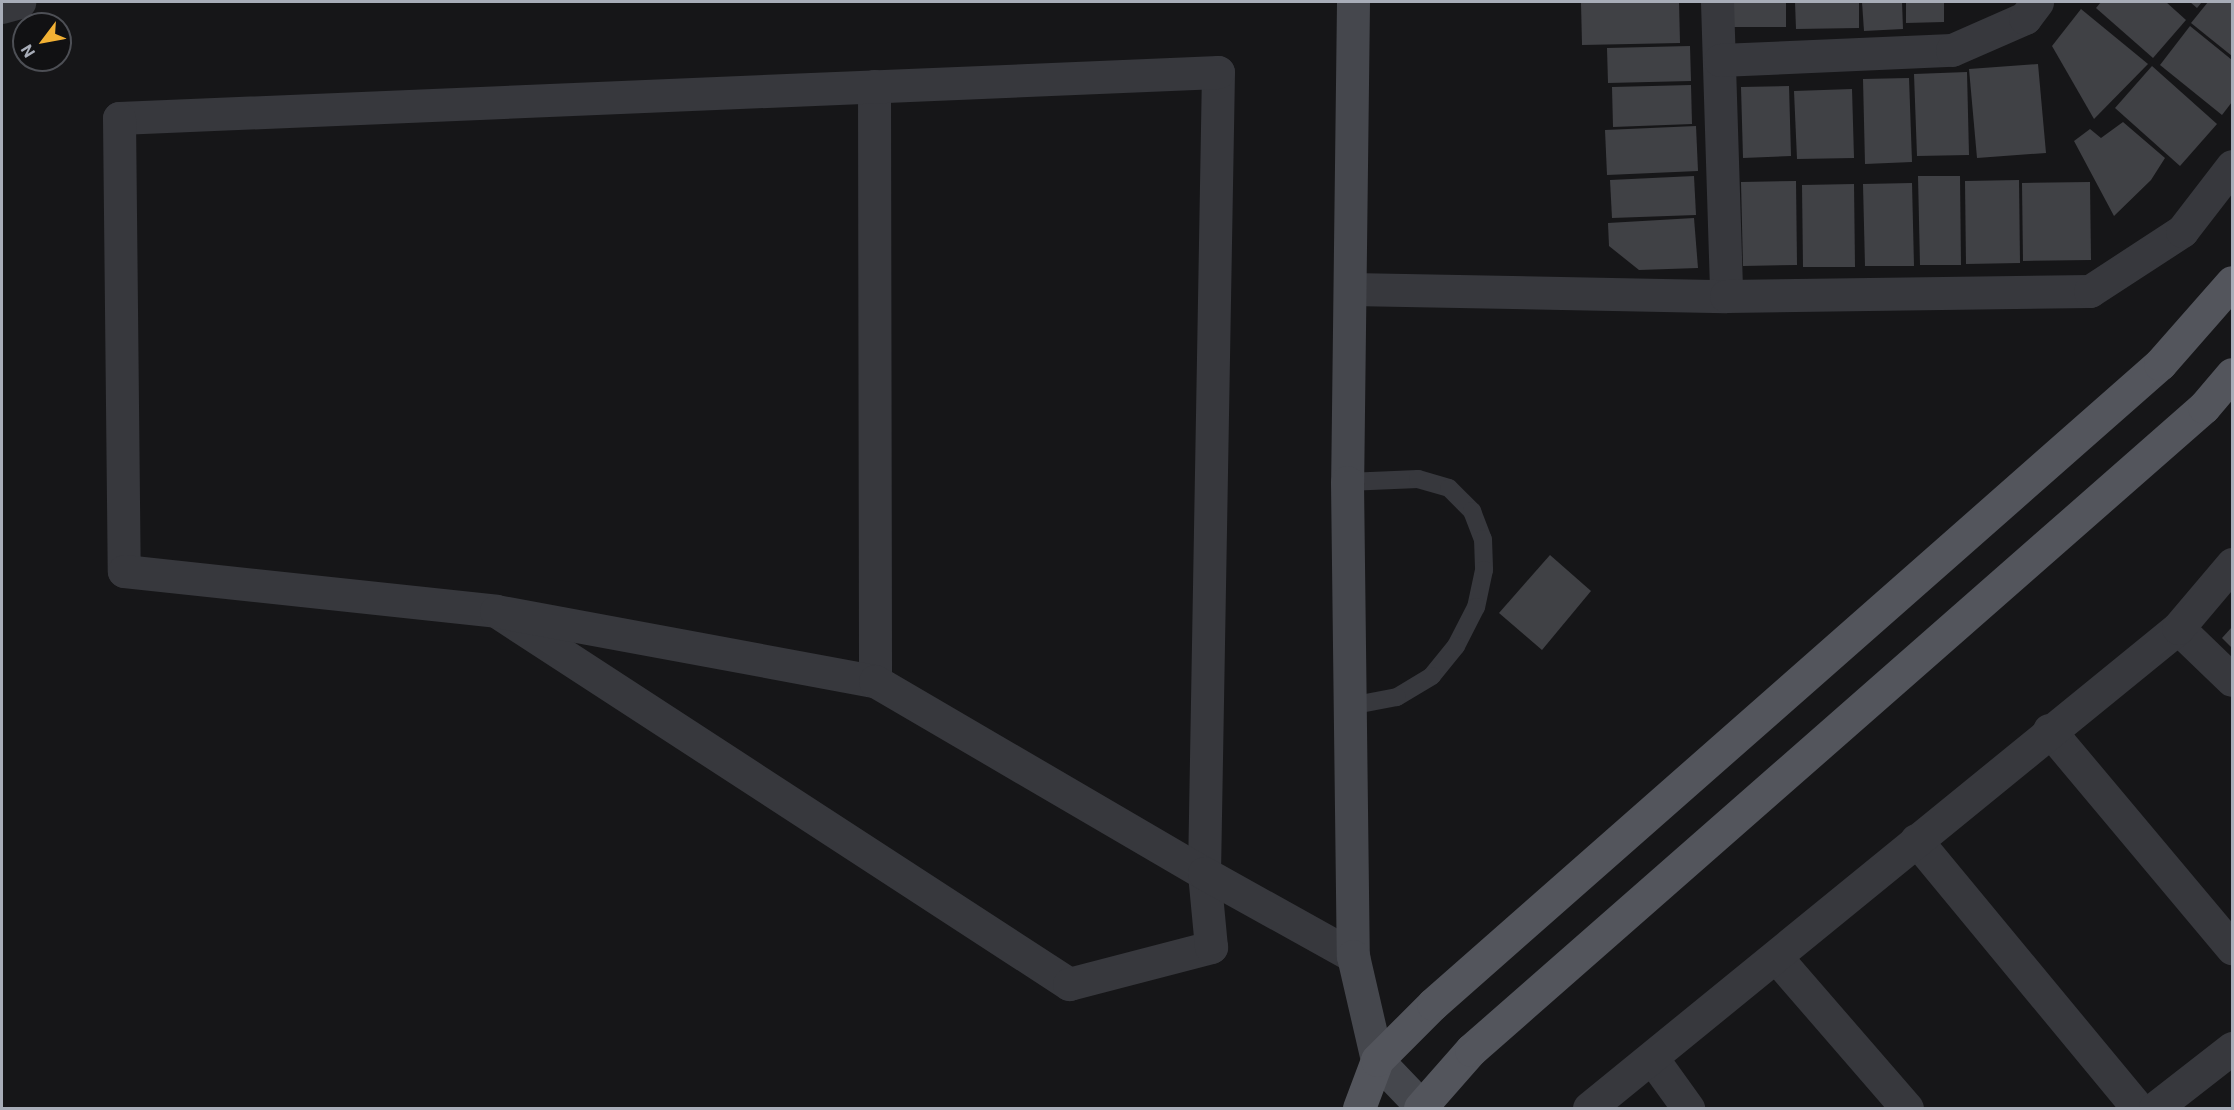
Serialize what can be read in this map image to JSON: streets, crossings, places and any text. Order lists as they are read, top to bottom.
{
  "north": "bottom left"
}
